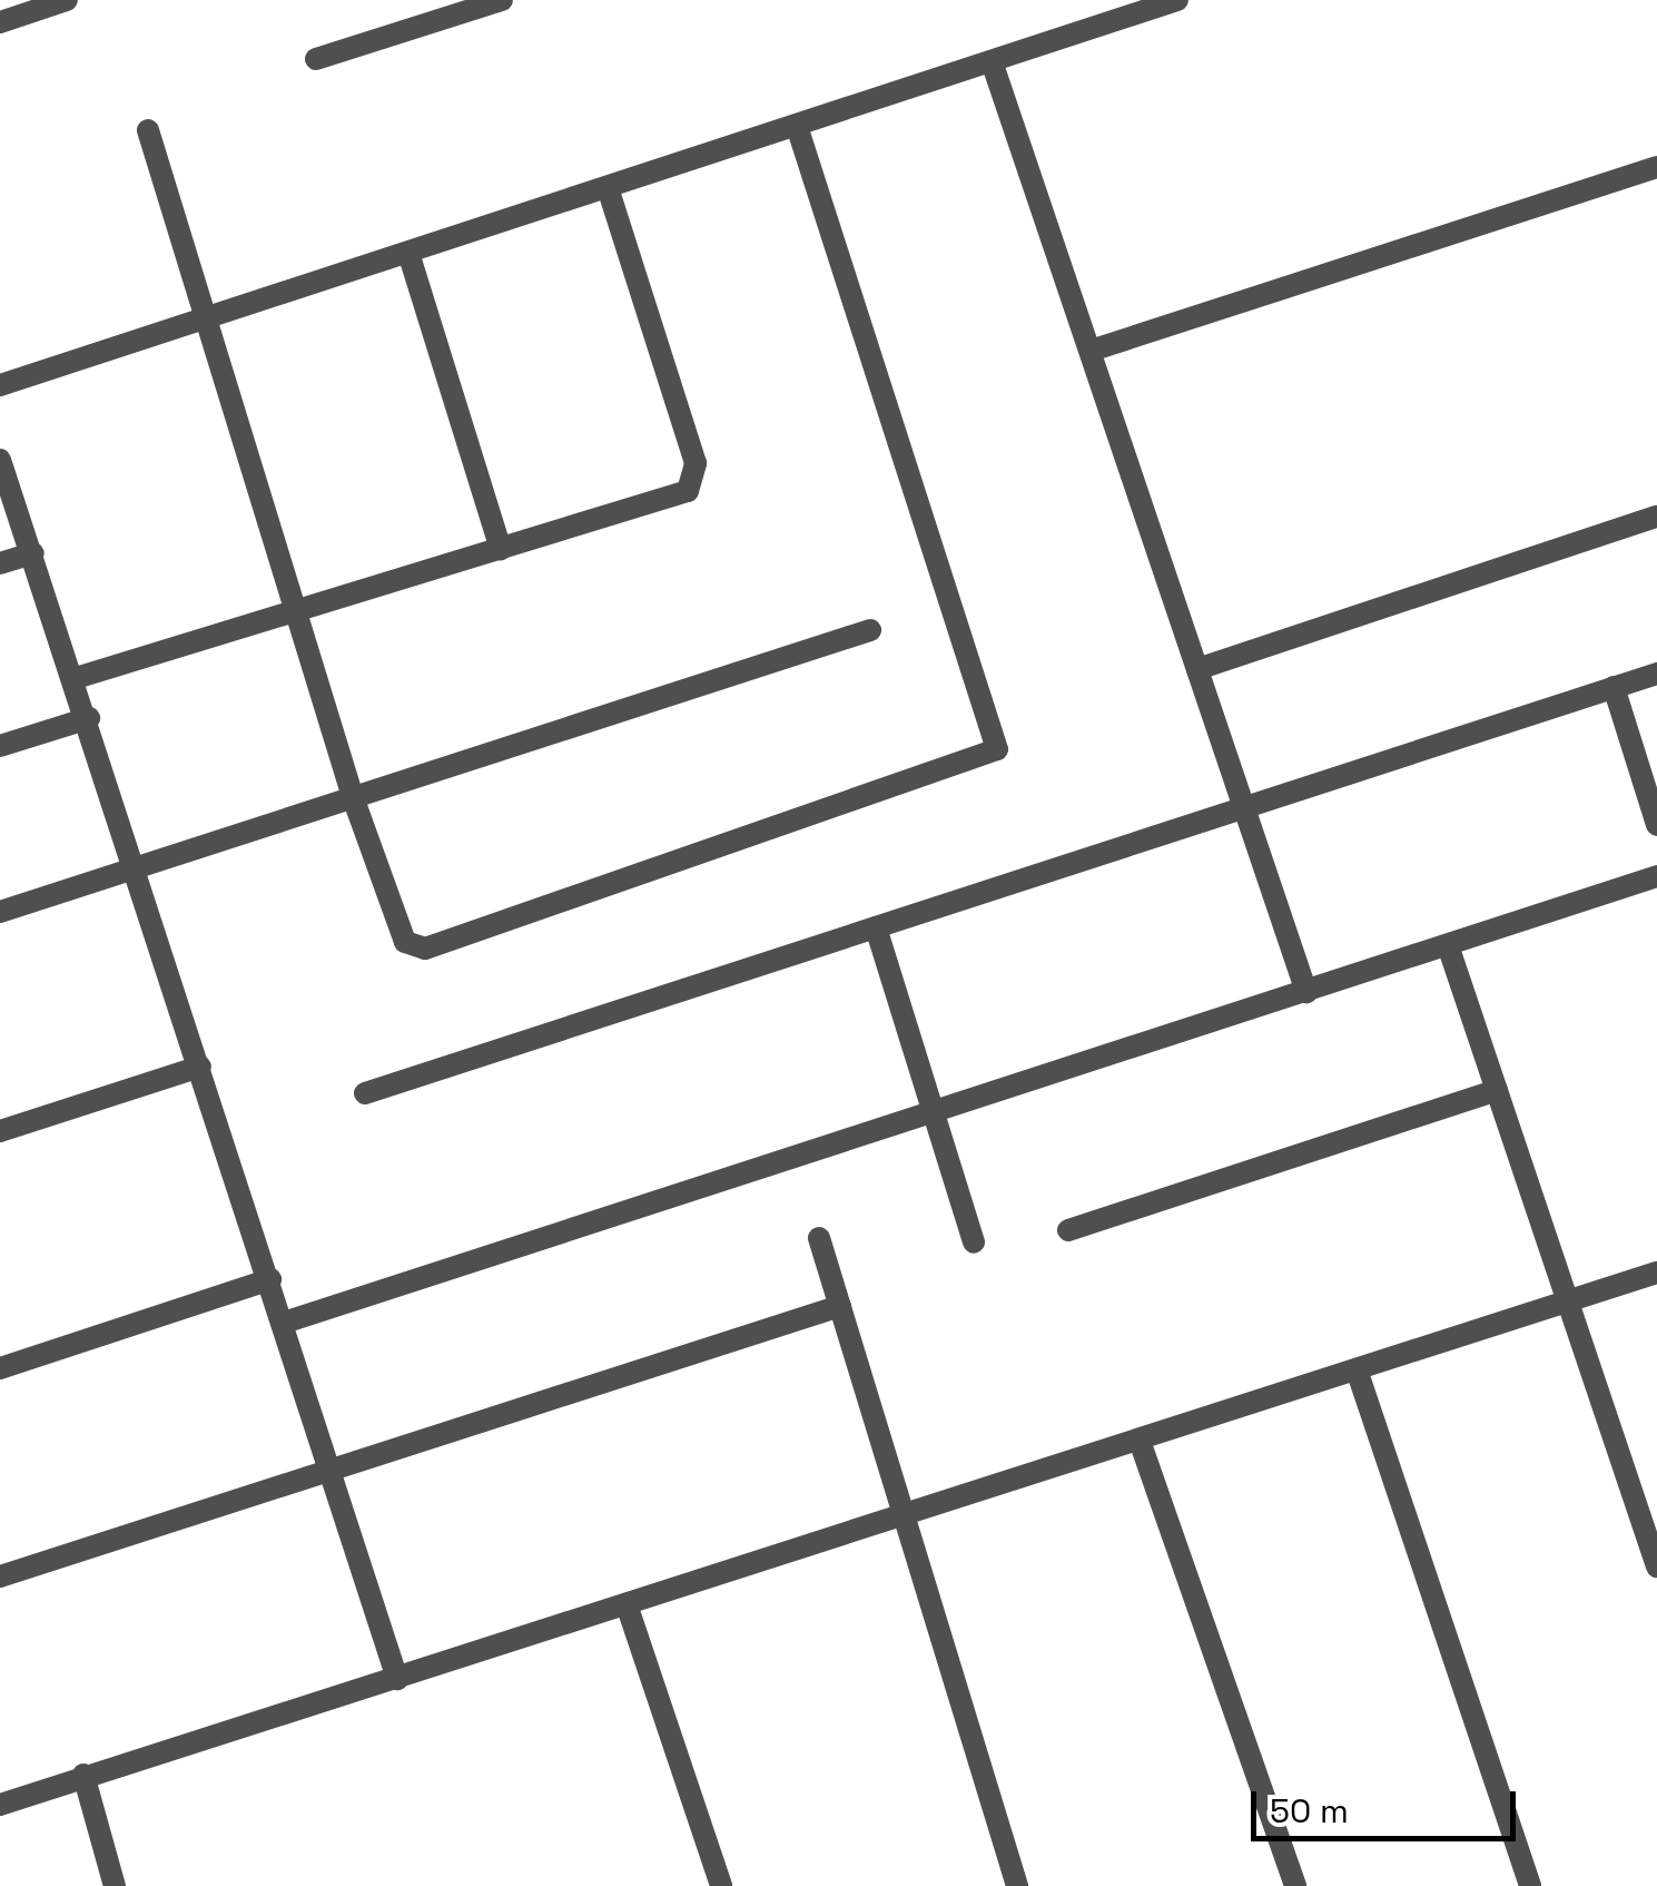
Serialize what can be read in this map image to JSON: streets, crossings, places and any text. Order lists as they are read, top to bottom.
{
  "scale_bar": "50 m"
}
